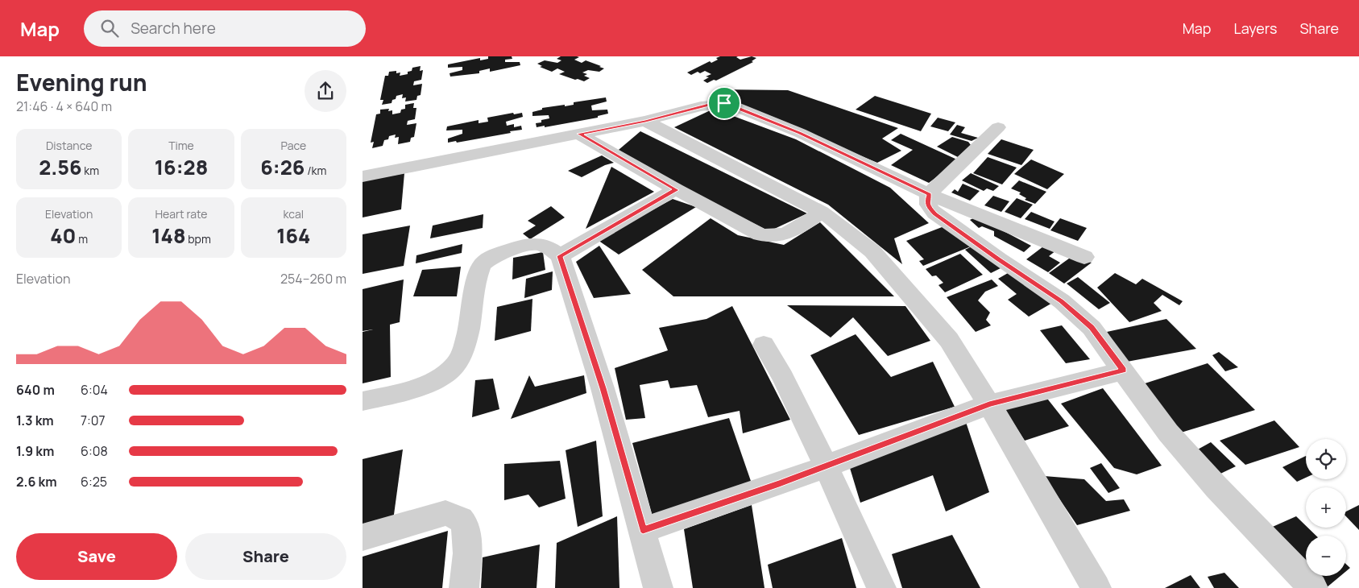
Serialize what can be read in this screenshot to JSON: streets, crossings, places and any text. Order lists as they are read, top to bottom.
{
  "page": {
    "header": "Map",
    "search": "Search here",
    "nav": ["Map", "Layers", "Share"],
    "heading": ["Evening run", "21:46 · 4 × 640 m"],
    "stats": [
      ["Distance", "2.56 km"],
      ["Time", "16:28"],
      ["Pace", "6:26 /km"],
      ["Elevation", "40 m"],
      ["Heart rate", "148 bpm"],
      ["kcal", "164"]
    ],
    "chart": ["Elevation", "254–260 m"],
    "list": [
      {
        "name": "640 m",
        "note": "6:04"
      },
      {
        "name": "1.3 km",
        "note": "7:07"
      },
      {
        "name": "1.9 km",
        "note": "6:08"
      },
      {
        "name": "2.6 km",
        "note": "6:25"
      }
    ],
    "map_buttons": ["+", "−"],
    "buttons": ["Save", "Share"]
  }
}
